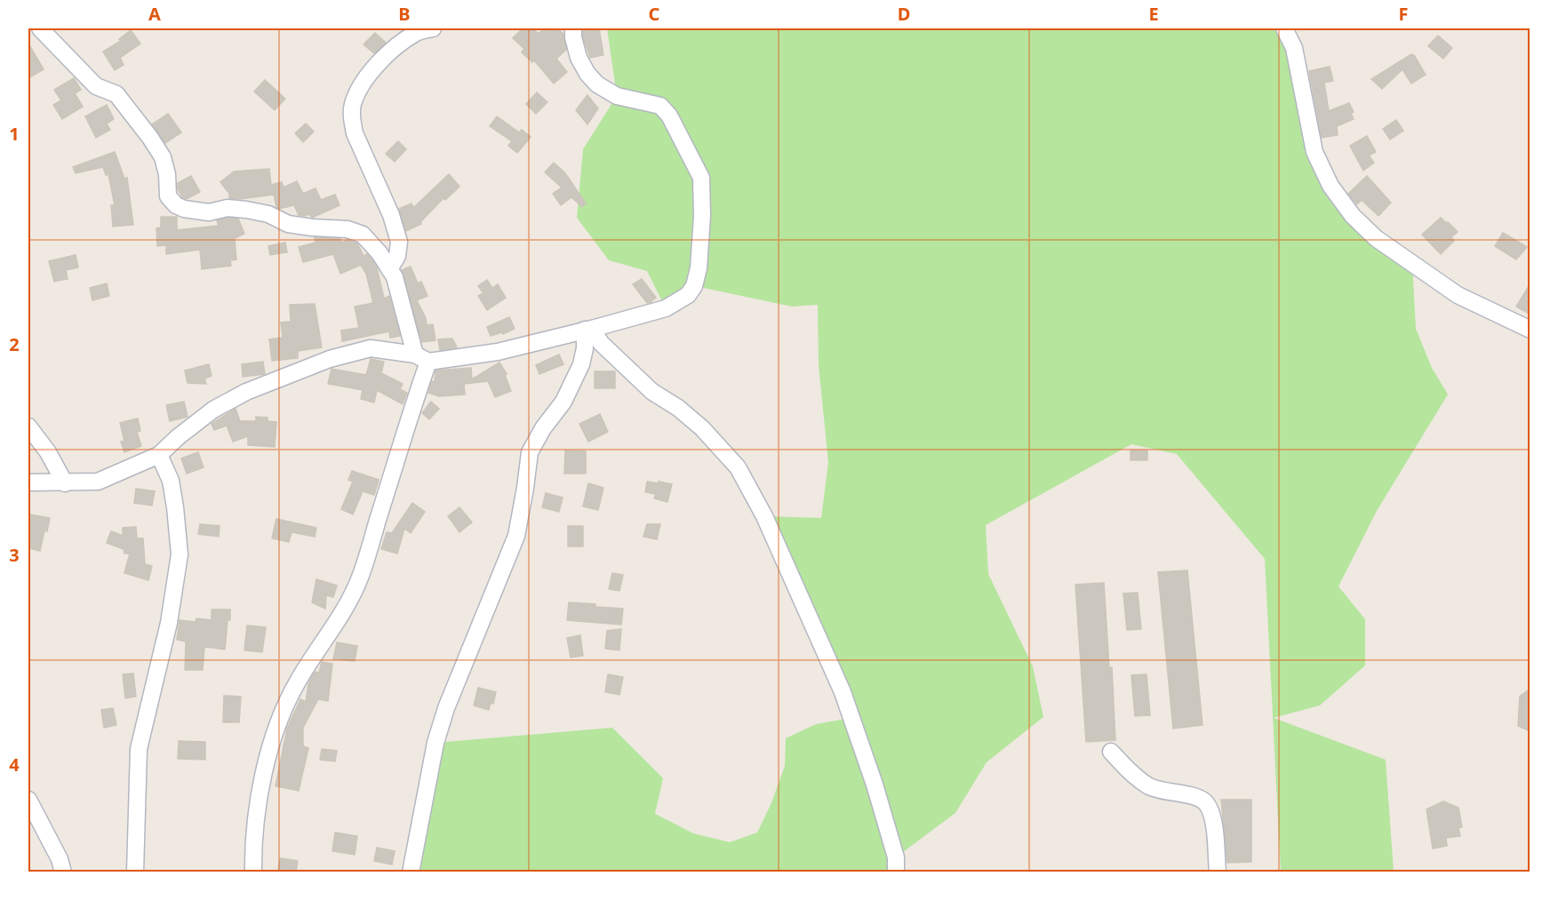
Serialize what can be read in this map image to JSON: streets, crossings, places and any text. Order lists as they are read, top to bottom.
{
  "grid": {
    "columns": [
      "A",
      "B",
      "C",
      "D",
      "E",
      "F"
    ],
    "rows": [
      "1",
      "2",
      "3",
      "4"
    ]
  }
}
